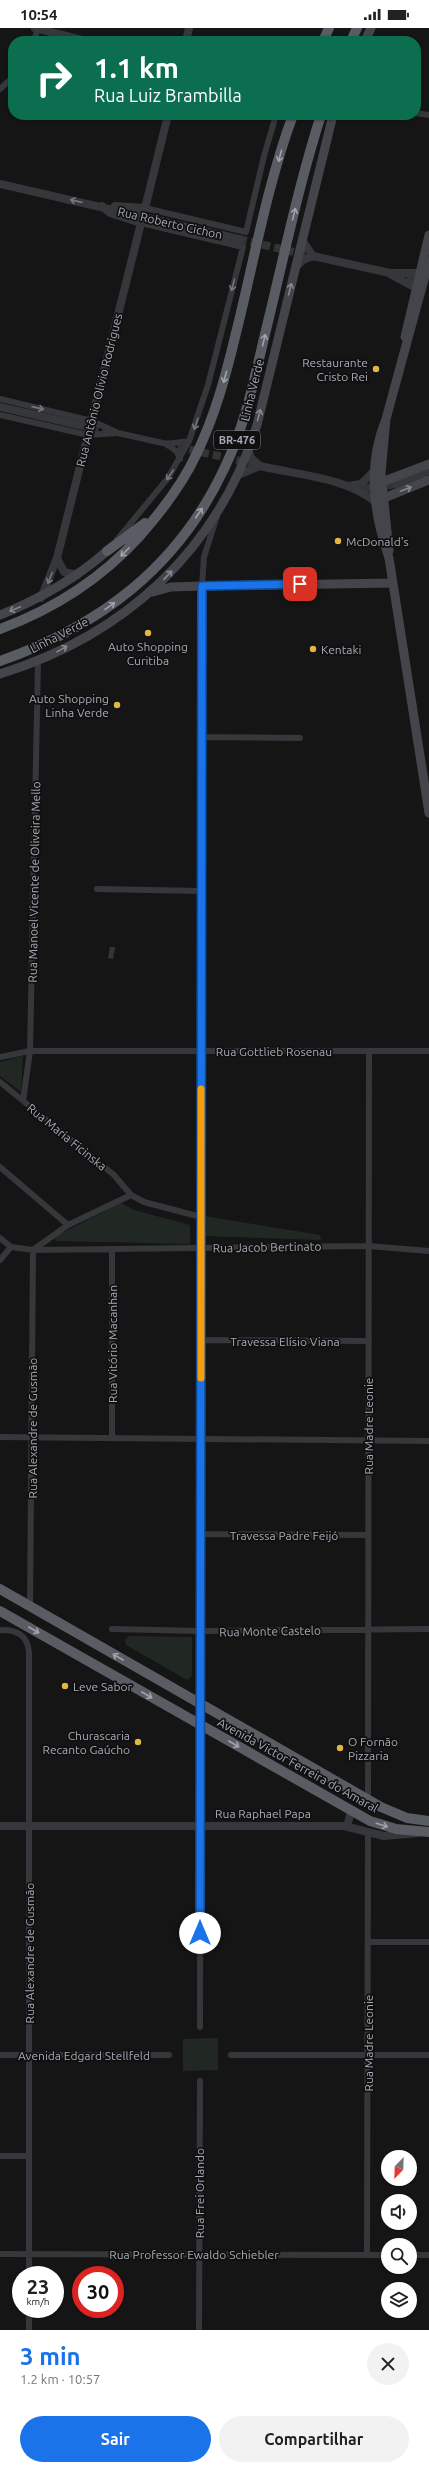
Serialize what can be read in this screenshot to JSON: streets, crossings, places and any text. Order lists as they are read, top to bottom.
{
  "streets": {
    "highway": ["Linha Verde", "BR-476", "Avenida Victor Ferreira do Amaral"],
    "street": [
      "Rua Roberto Cichon",
      "Rua Antônio Olívio Rodrigues",
      "Rua Manoel Vicente de Oliveira Mello",
      "Rua Gottlieb Rosenau",
      "Rua Maria Ficinska",
      "Rua Jacob Bertinato",
      "Travessa Elísio Viana",
      "Rua Vitório Macanhan",
      "Rua Madre Leonie",
      "Rua Alexandre de Gusmão",
      "Travessa Padre Feijó",
      "Rua Monte Castelo",
      "Rua Raphael Papa",
      "Avenida Edgard Stellfeld",
      "Rua Frei Orlando",
      "Rua Professor Ewaldo Schiebler"
    ]
  },
  "crossings": [
    ["Linha Verde", "Rua Manoel Vicente de Oliveira Mello"],
    ["Rua Manoel Vicente de Oliveira Mello", "Rua Gottlieb Rosenau"],
    ["Rua Manoel Vicente de Oliveira Mello", "Rua Maria Ficinska"],
    ["Rua Gottlieb Rosenau", "Rua Madre Leonie"],
    ["Rua Jacob Bertinato", "Rua Vitório Macanhan"],
    ["Rua Jacob Bertinato", "Rua Madre Leonie"],
    ["Rua Jacob Bertinato", "Rua Alexandre de Gusmão"],
    ["Travessa Elísio Viana", "Rua Madre Leonie"],
    ["Rua Madre Leonie", "Travessa Padre Feijó"],
    ["Rua Madre Leonie", "Rua Monte Castelo"],
    ["Rua Madre Leonie", "Avenida Victor Ferreira do Amaral"],
    ["Rua Madre Leonie", "Rua Raphael Papa"],
    ["Rua Madre Leonie", "Rua Professor Ewaldo Schiebler"],
    ["Rua Alexandre de Gusmão", "Avenida Victor Ferreira do Amaral"],
    ["Rua Alexandre de Gusmão", "Rua Raphael Papa"],
    ["Rua Alexandre de Gusmão", "Avenida Edgard Stellfeld"],
    ["Rua Alexandre de Gusmão", "Rua Professor Ewaldo Schiebler"],
    ["Avenida Victor Ferreira do Amaral", "Rua Raphael Papa"],
    ["Rua Frei Orlando", "Rua Professor Ewaldo Schiebler"]
  ],
  "one_way": ["Rua Roberto Cichon"],
  "places": [
    "Restaurante Cristo Rei",
    "McDonald's",
    "Auto Shopping Curitiba",
    "Kentaki",
    "Auto Shopping Linha Verde",
    "Leve Sabor",
    "Churascaria Recanto Gaúcho",
    "O Fornão Pizzaria"
  ],
  "north": "bottom left",
  "page": {
    "status": "10:54",
    "turn": ["1.1 km", "Rua Luiz Brambilla"],
    "speed": "23 km/h",
    "limit": "30",
    "heading": ["3 min", "1.2 km · 10:57"],
    "buttons": ["Sair", "Compartilhar"]
  }
}
